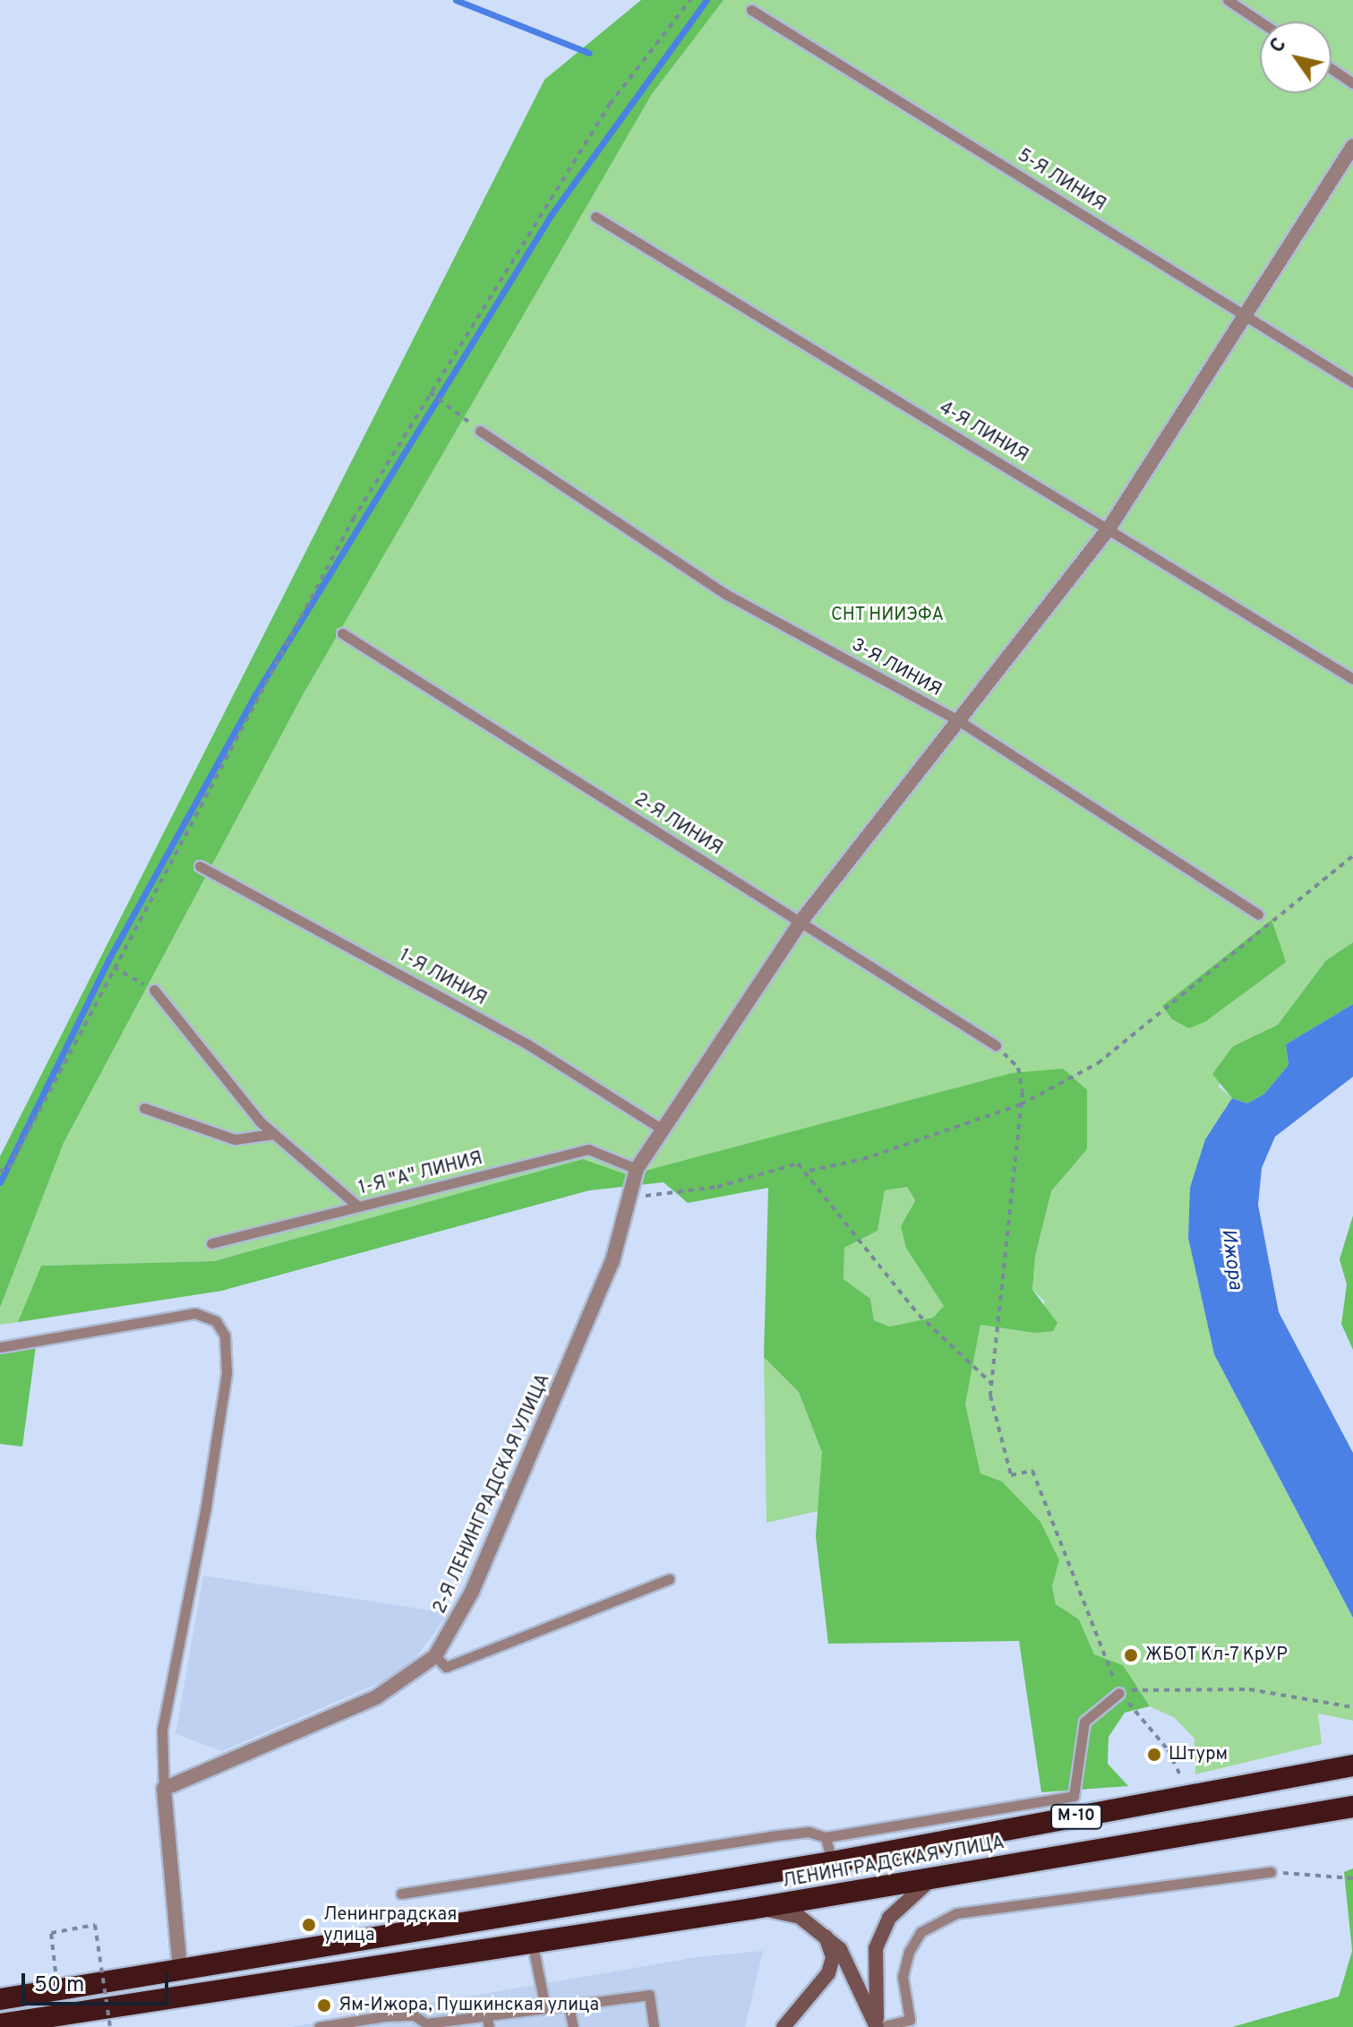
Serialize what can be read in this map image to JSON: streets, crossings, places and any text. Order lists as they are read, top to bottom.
{
  "streets": {
    "highway": ["М-10", "ЛЕНИНГРАДСКАЯ УЛИЦА"],
    "street": ["2-Я ЛЕНИНГРАДСКАЯ УЛИЦА"],
    "lane": [
      "5-Я ЛИНИЯ",
      "4-Я ЛИНИЯ",
      "3-Я ЛИНИЯ",
      "2-Я ЛИНИЯ",
      "1-Я ЛИНИЯ",
      "1-Я \"А\" ЛИНИЯ"
    ]
  },
  "crossings": [
    ["5-Я ЛИНИЯ", "2-Я ЛЕНИНГРАДСКАЯ УЛИЦА"],
    ["4-Я ЛИНИЯ", "2-Я ЛЕНИНГРАДСКАЯ УЛИЦА"],
    ["3-Я ЛИНИЯ", "2-Я ЛЕНИНГРАДСКАЯ УЛИЦА"],
    ["2-Я ЛИНИЯ", "2-Я ЛЕНИНГРАДСКАЯ УЛИЦА"],
    ["1-Я ЛИНИЯ", "2-Я ЛЕНИНГРАДСКАЯ УЛИЦА"],
    ["1-Я \"А\" ЛИНИЯ", "2-Я ЛЕНИНГРАДСКАЯ УЛИЦА"]
  ],
  "water": ["Ижора"],
  "parks": ["СНТ НИИЭФА"],
  "places": [
    "ЖБОТ Кл-7 КрУР",
    "Штурм",
    "Ленинградская улица",
    "Ям-Ижора, Пушкинская улица"
  ],
  "scale_bar": "50 m",
  "north": "top left"
}
